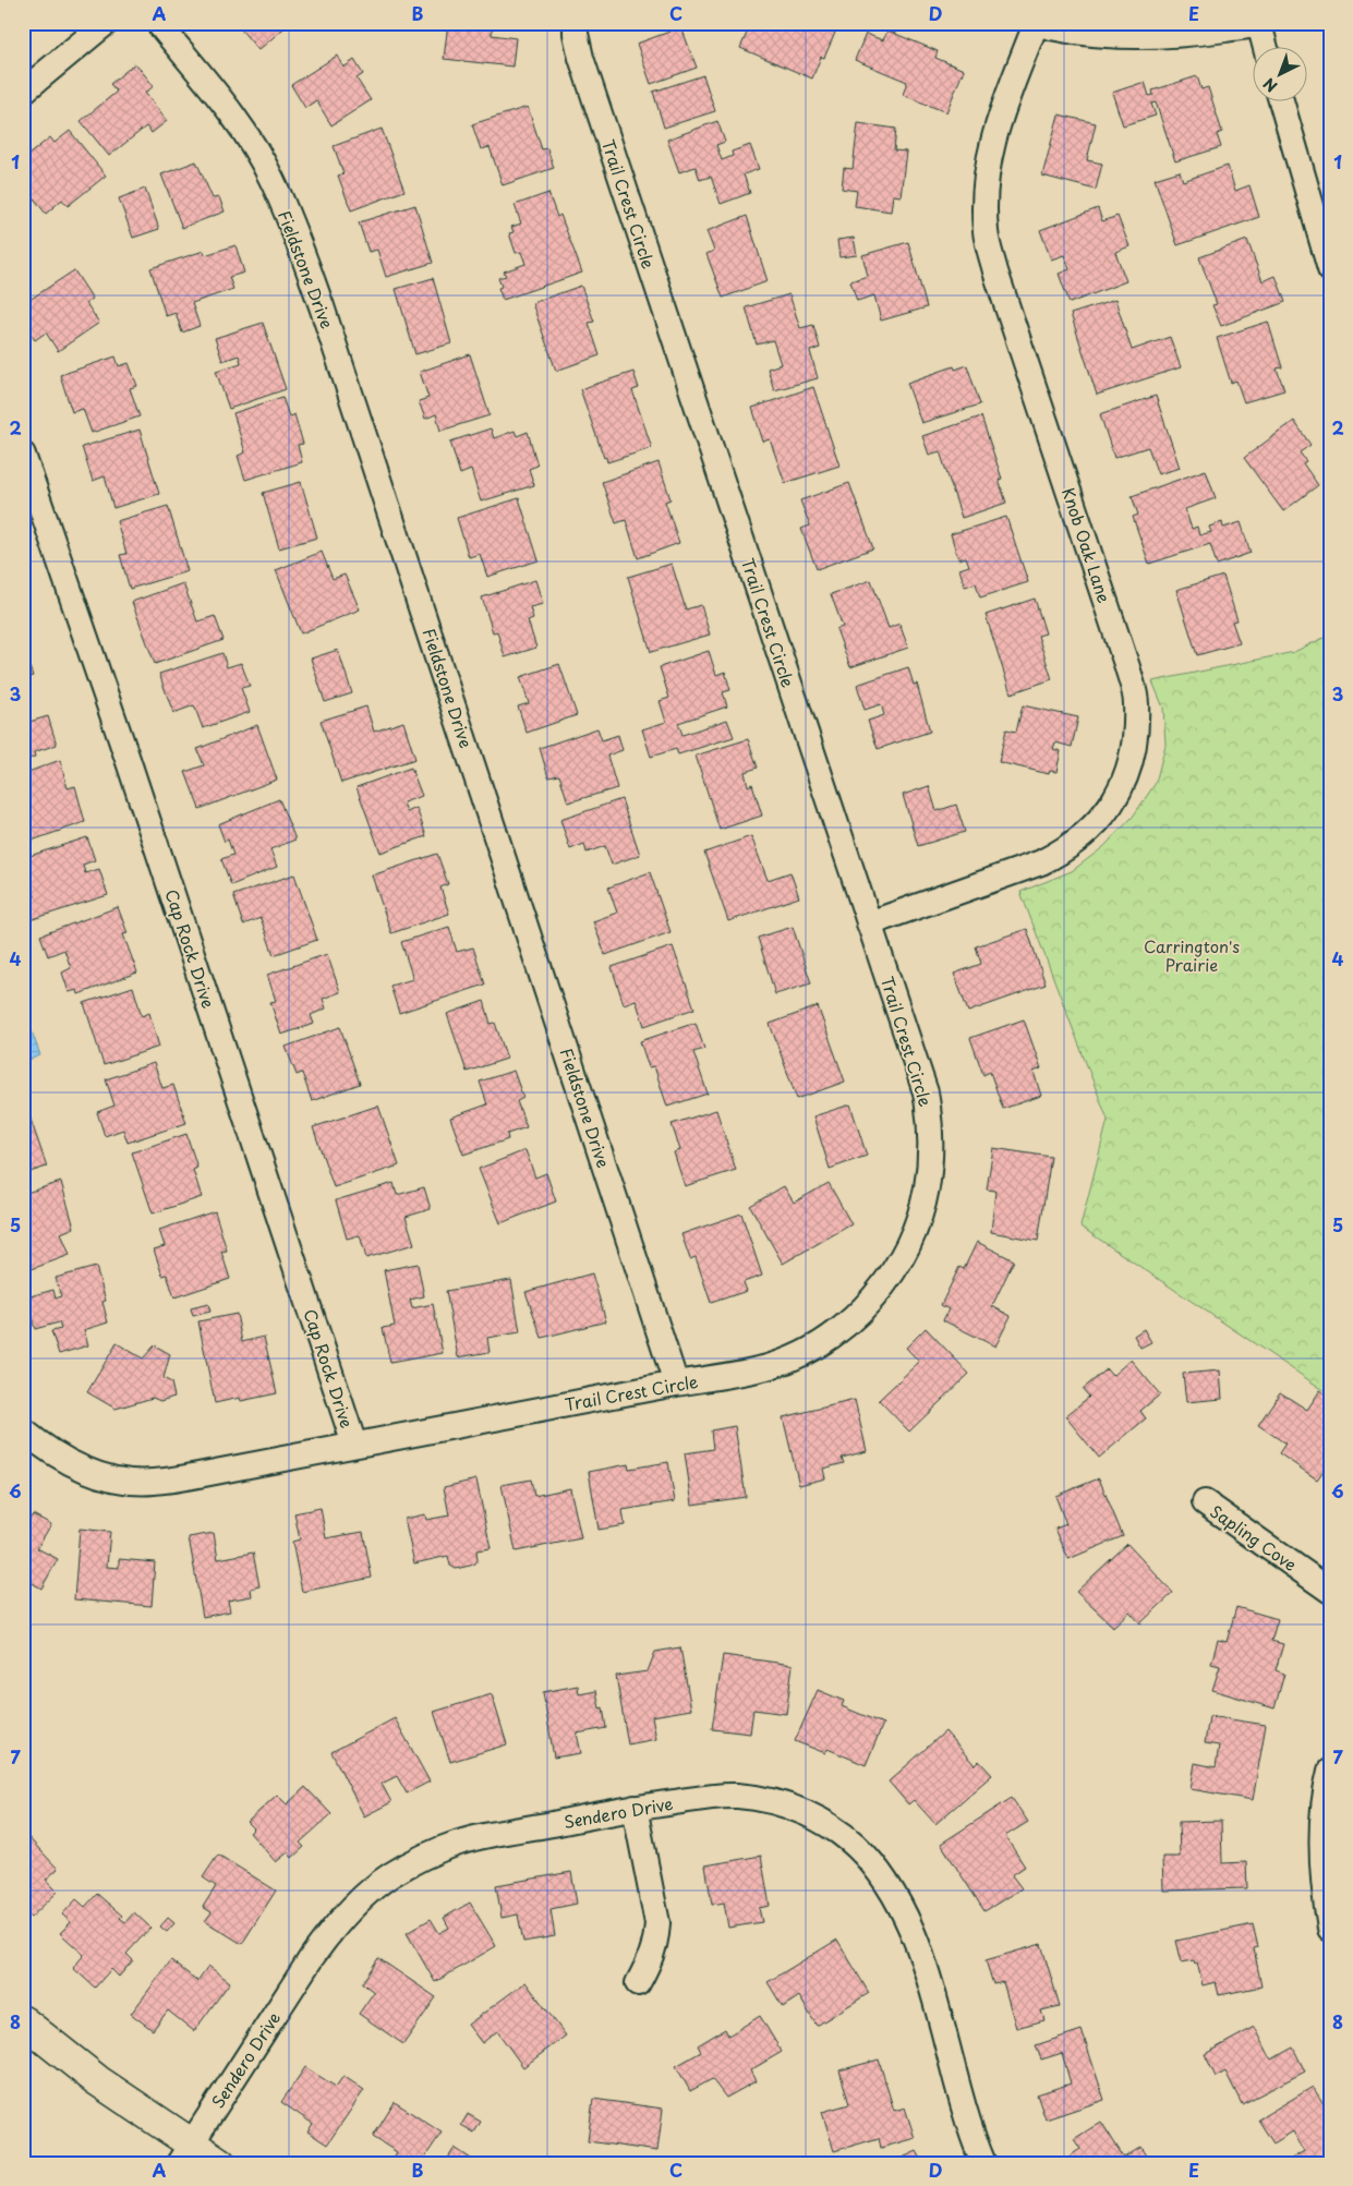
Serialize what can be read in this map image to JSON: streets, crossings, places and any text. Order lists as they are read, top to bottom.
{
  "streets": {
    "street": [
      "Trail Crest Circle",
      "Fieldstone Drive",
      "Knob Oak Lane",
      "Cap Rock Drive",
      "Sapling Cove",
      "Sendero Drive"
    ]
  },
  "crossings": [
    ["Trail Crest Circle", "Fieldstone Drive"],
    ["Trail Crest Circle", "Knob Oak Lane"],
    ["Trail Crest Circle", "Cap Rock Drive"]
  ],
  "parks": ["Carrington's Prairie"],
  "north": "bottom left",
  "grid": {
    "columns": [
      "A",
      "B",
      "C",
      "D",
      "E"
    ],
    "rows": [
      "1",
      "2",
      "3",
      "4",
      "5",
      "6",
      "7",
      "8"
    ]
  }
}
